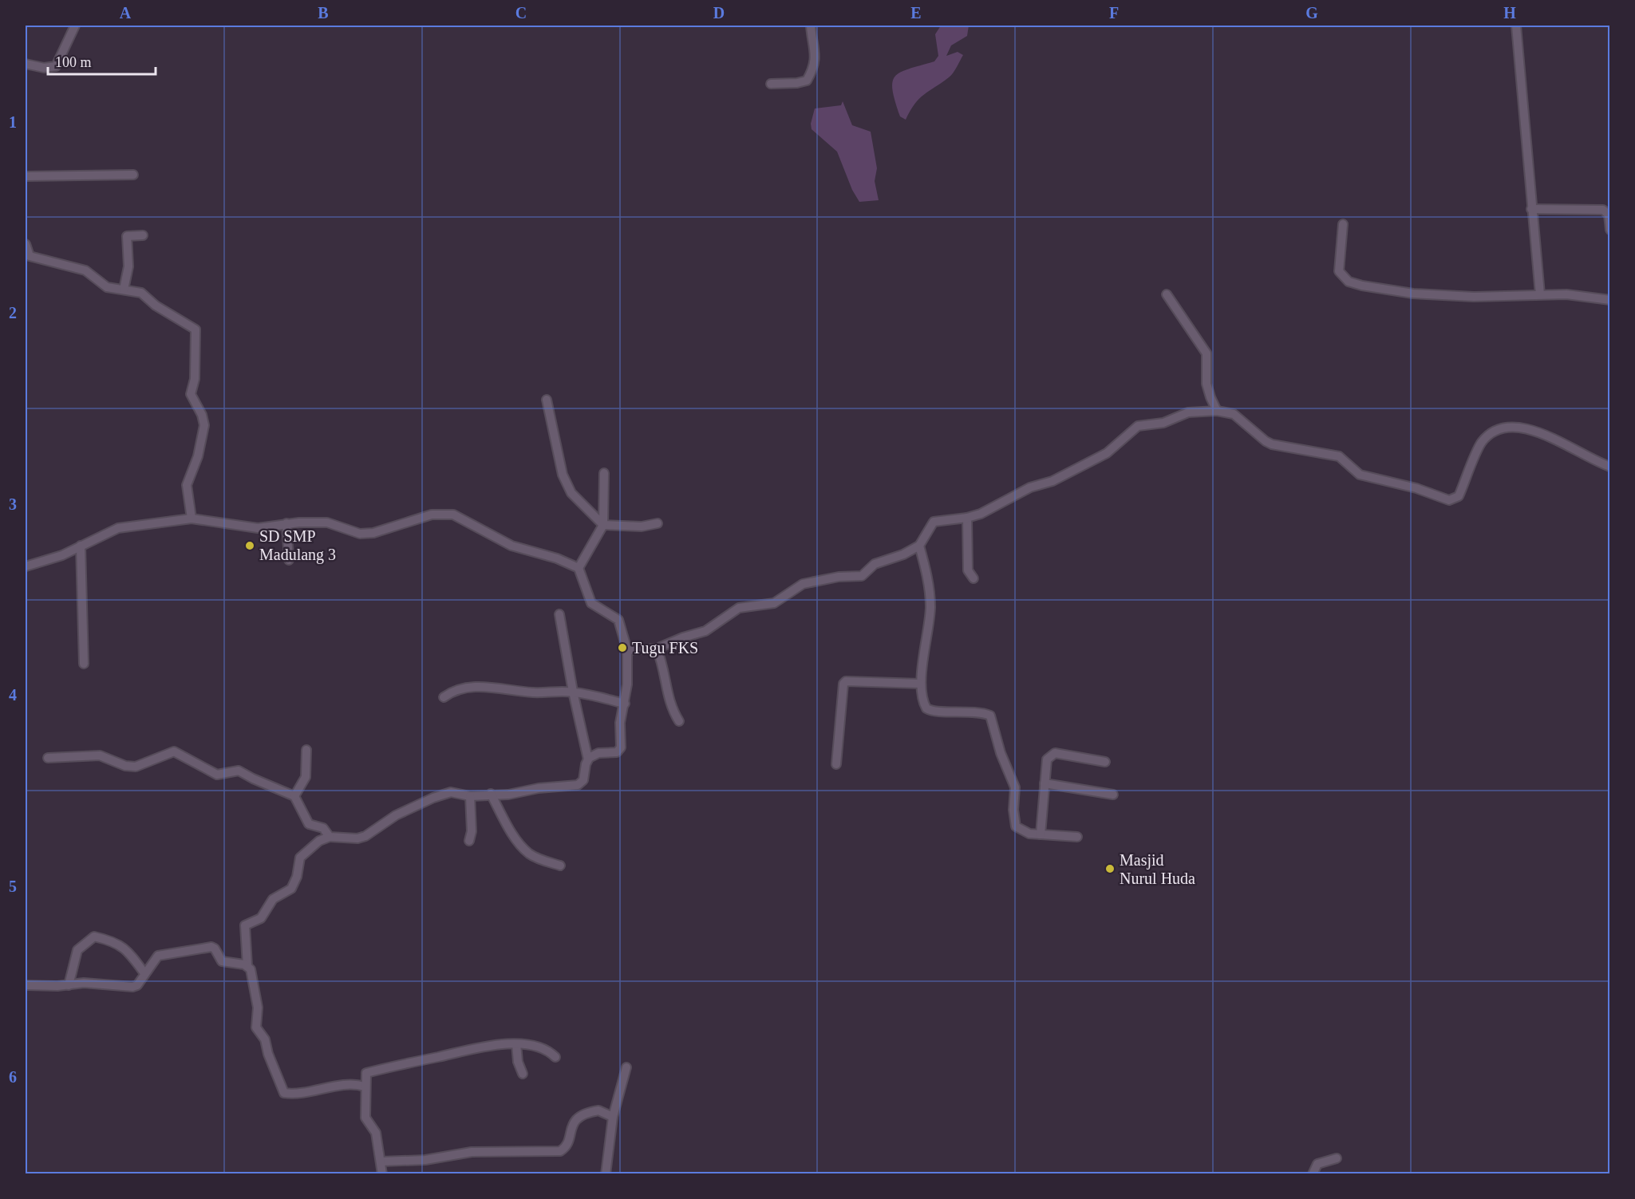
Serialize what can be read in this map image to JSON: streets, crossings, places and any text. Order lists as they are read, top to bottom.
{
  "places": ["SD SMP Madulang 3", "Tugu FKS", "Masjid Nurul Huda"],
  "scale_bar": "100 m",
  "grid": {
    "columns": [
      "A",
      "B",
      "C",
      "D",
      "E",
      "F",
      "G",
      "H"
    ],
    "rows": [
      "1",
      "2",
      "3",
      "4",
      "5",
      "6"
    ]
  }
}
